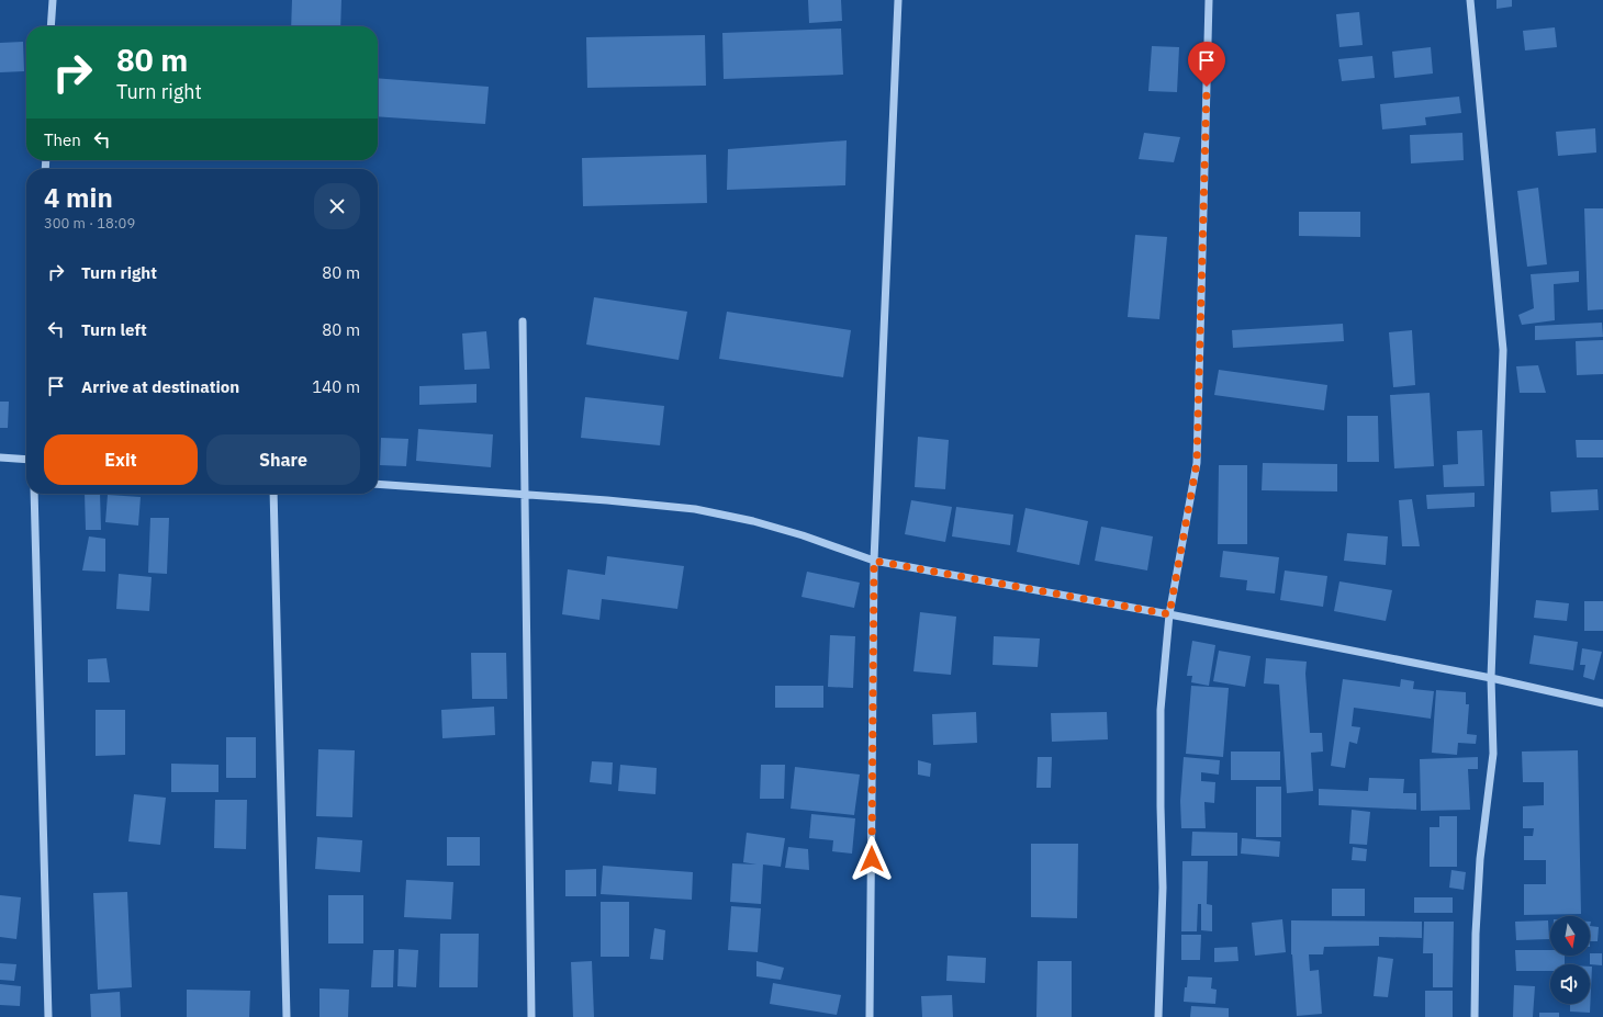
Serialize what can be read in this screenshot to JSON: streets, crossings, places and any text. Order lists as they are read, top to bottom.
{
  "north": "bottom",
  "page": {
    "turn": ["80 m", "Turn right"],
    "then": "Then",
    "heading": ["4 min", "300 m · 18:09"],
    "list": [
      {
        "name": "Turn right",
        "value": "80 m"
      },
      {
        "name": "Turn left",
        "value": "80 m"
      },
      {
        "name": "Arrive at destination",
        "value": "140 m"
      }
    ],
    "buttons": ["Exit", "Share"]
  }
}
